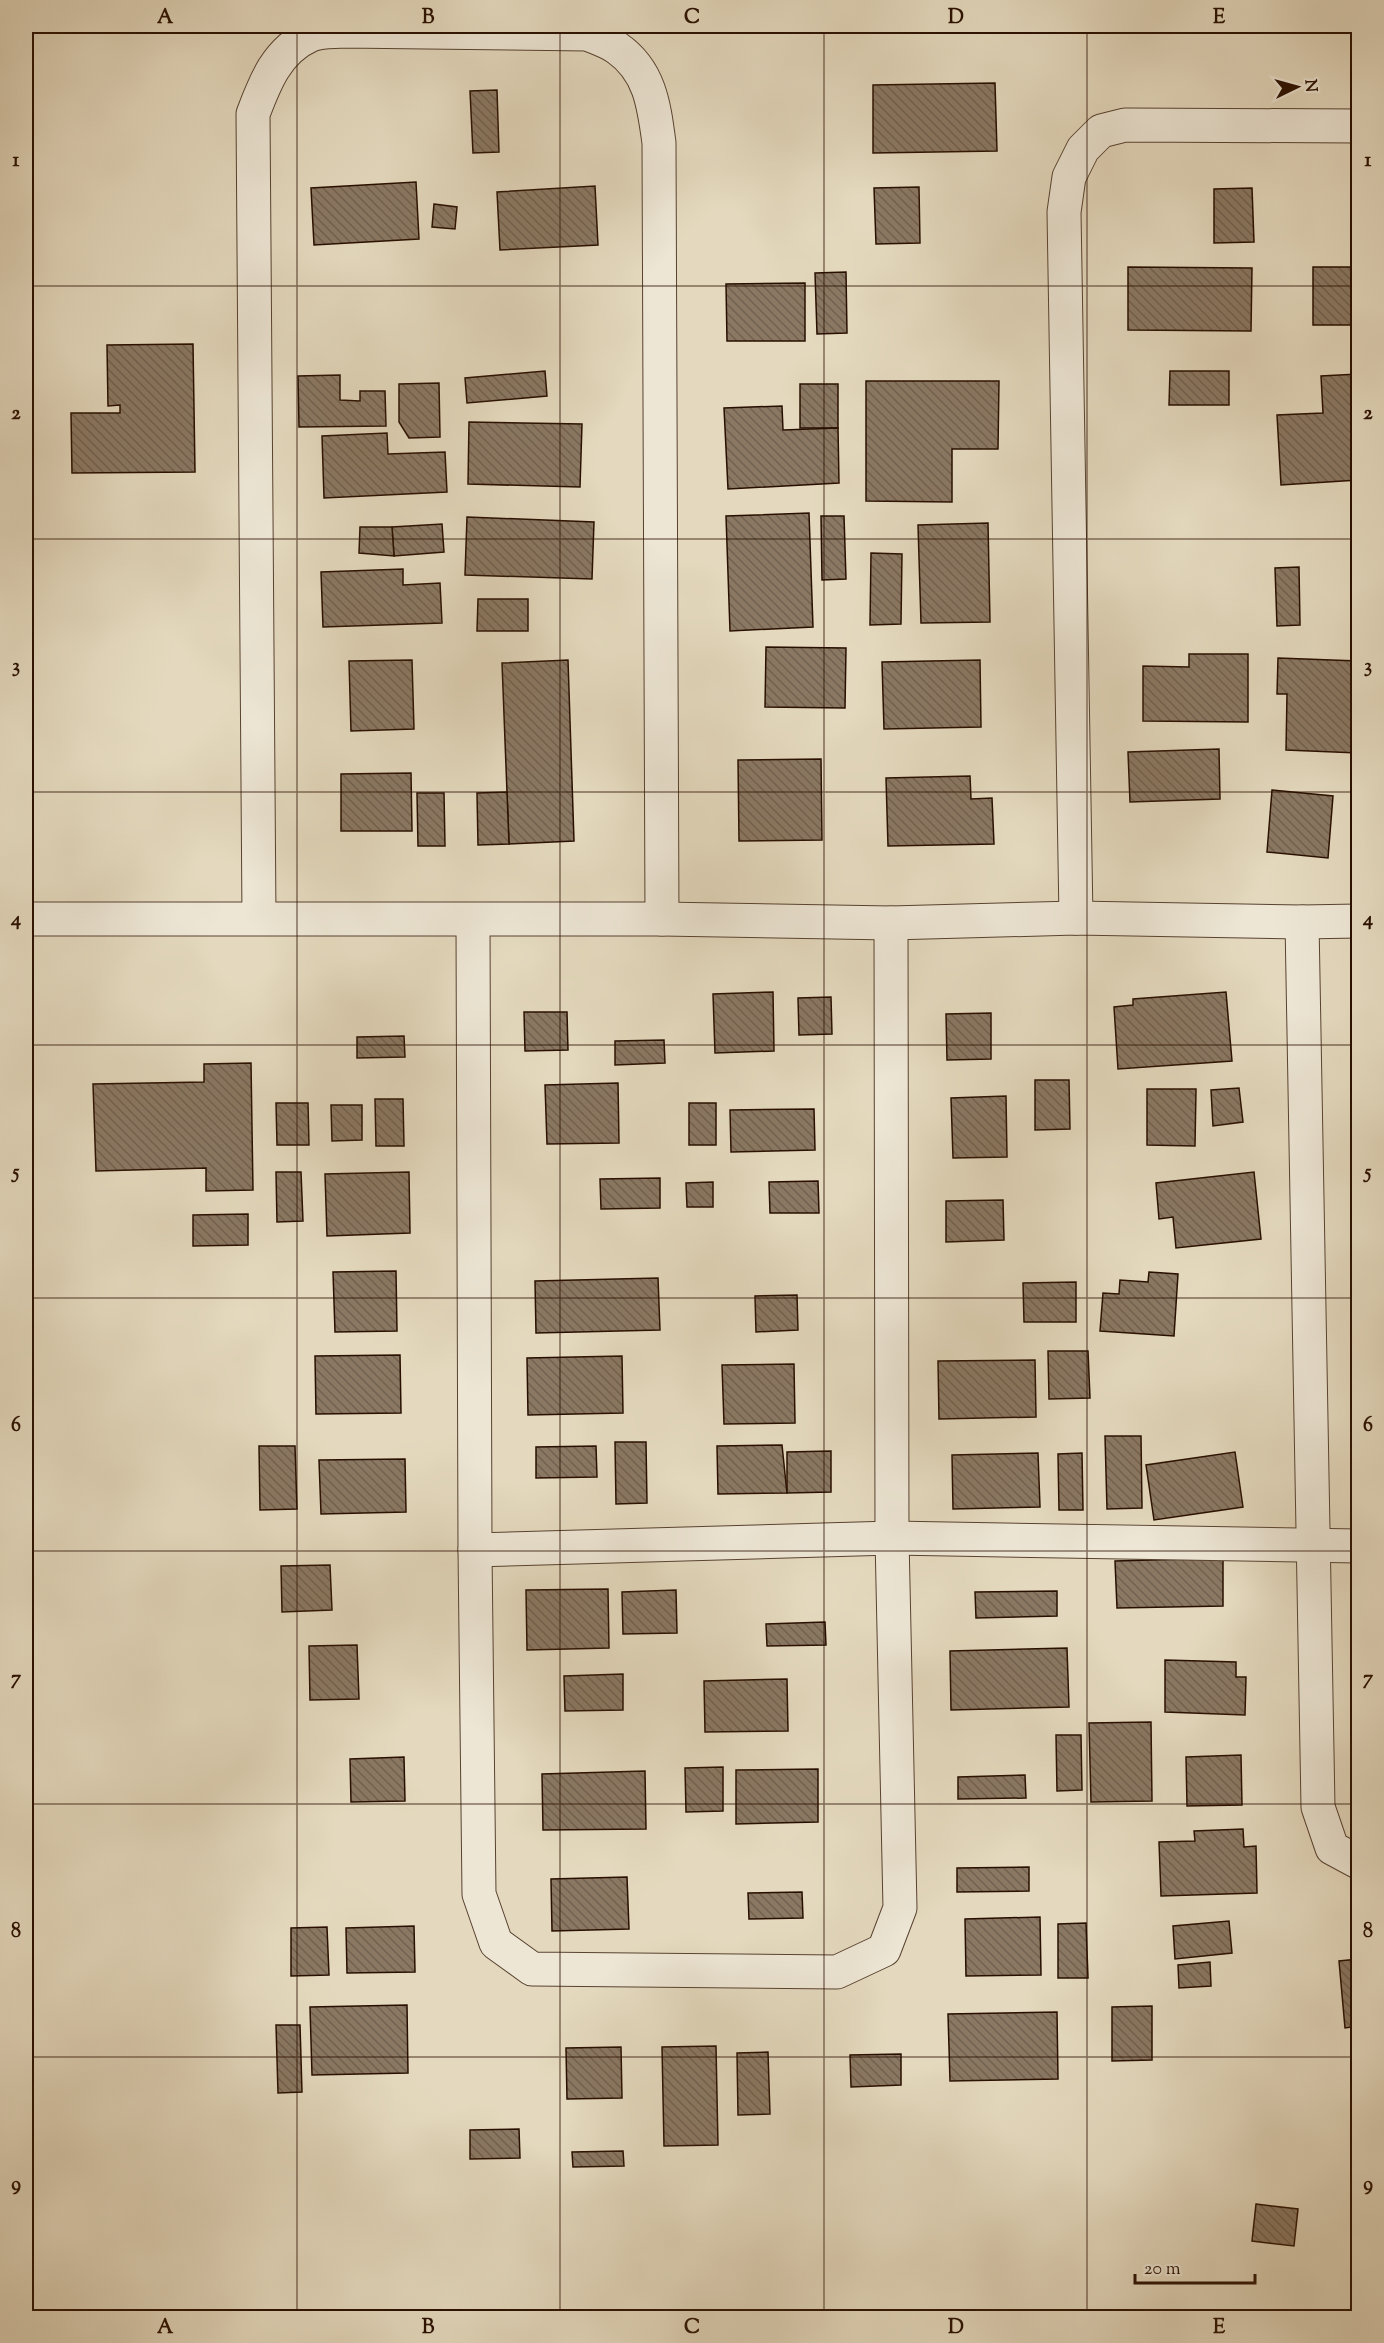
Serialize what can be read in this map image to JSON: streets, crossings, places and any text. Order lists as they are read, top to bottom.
{
  "scale_bar": "20 m",
  "north": "right",
  "grid": {
    "columns": [
      "A",
      "B",
      "C",
      "D",
      "E"
    ],
    "rows": [
      "1",
      "2",
      "3",
      "4",
      "5",
      "6",
      "7",
      "8",
      "9"
    ]
  }
}
